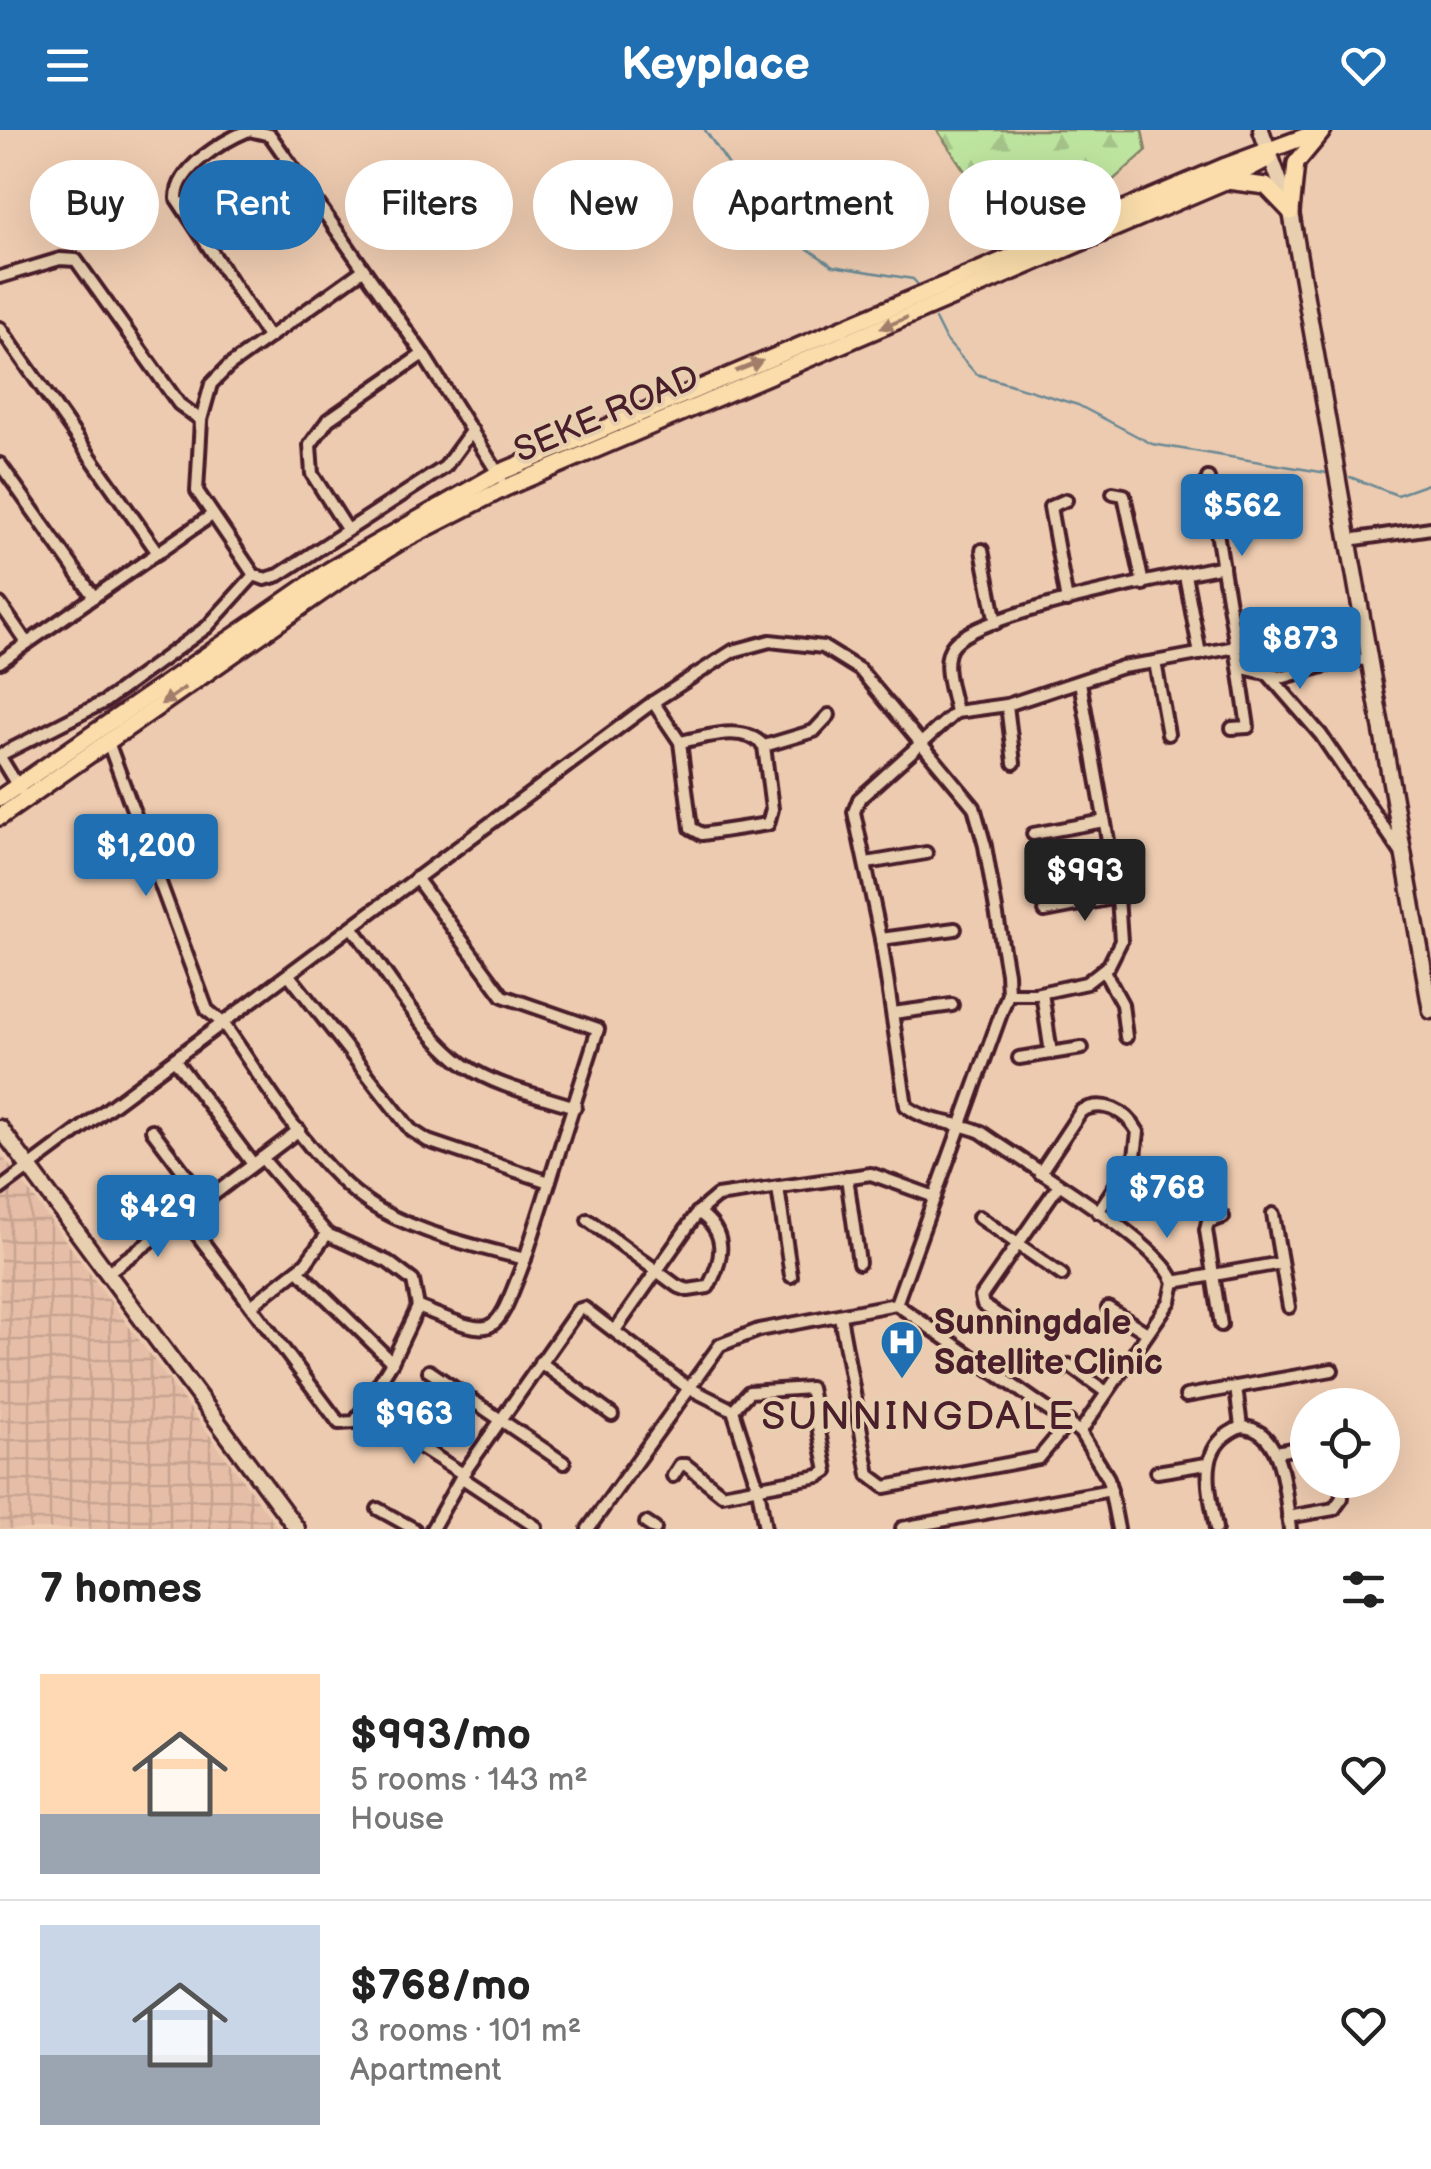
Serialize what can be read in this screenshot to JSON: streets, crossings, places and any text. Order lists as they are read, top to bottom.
{
  "streets": {
    "main road": ["SEKE ROAD"]
  },
  "districts": ["SUNNINGDALE"],
  "places": {
    "hospital": ["Sunningdale Satellite Clinic"]
  },
  "page": {
    "header": "Keyplace",
    "chip": [
      "Buy",
      "Rent",
      "Filters",
      "New",
      "Apartment",
      "House"
    ],
    "price": [
      "$562",
      "$873",
      "$1,200",
      "$993",
      "$768",
      "$429",
      "$963"
    ],
    "heading": "7 homes",
    "list": [
      {
        "name": "$993/mo",
        "note": "5 rooms · 143 m² · House"
      },
      {
        "name": "$768/mo",
        "note": "3 rooms · 101 m² · Apartment"
      }
    ]
  }
}
